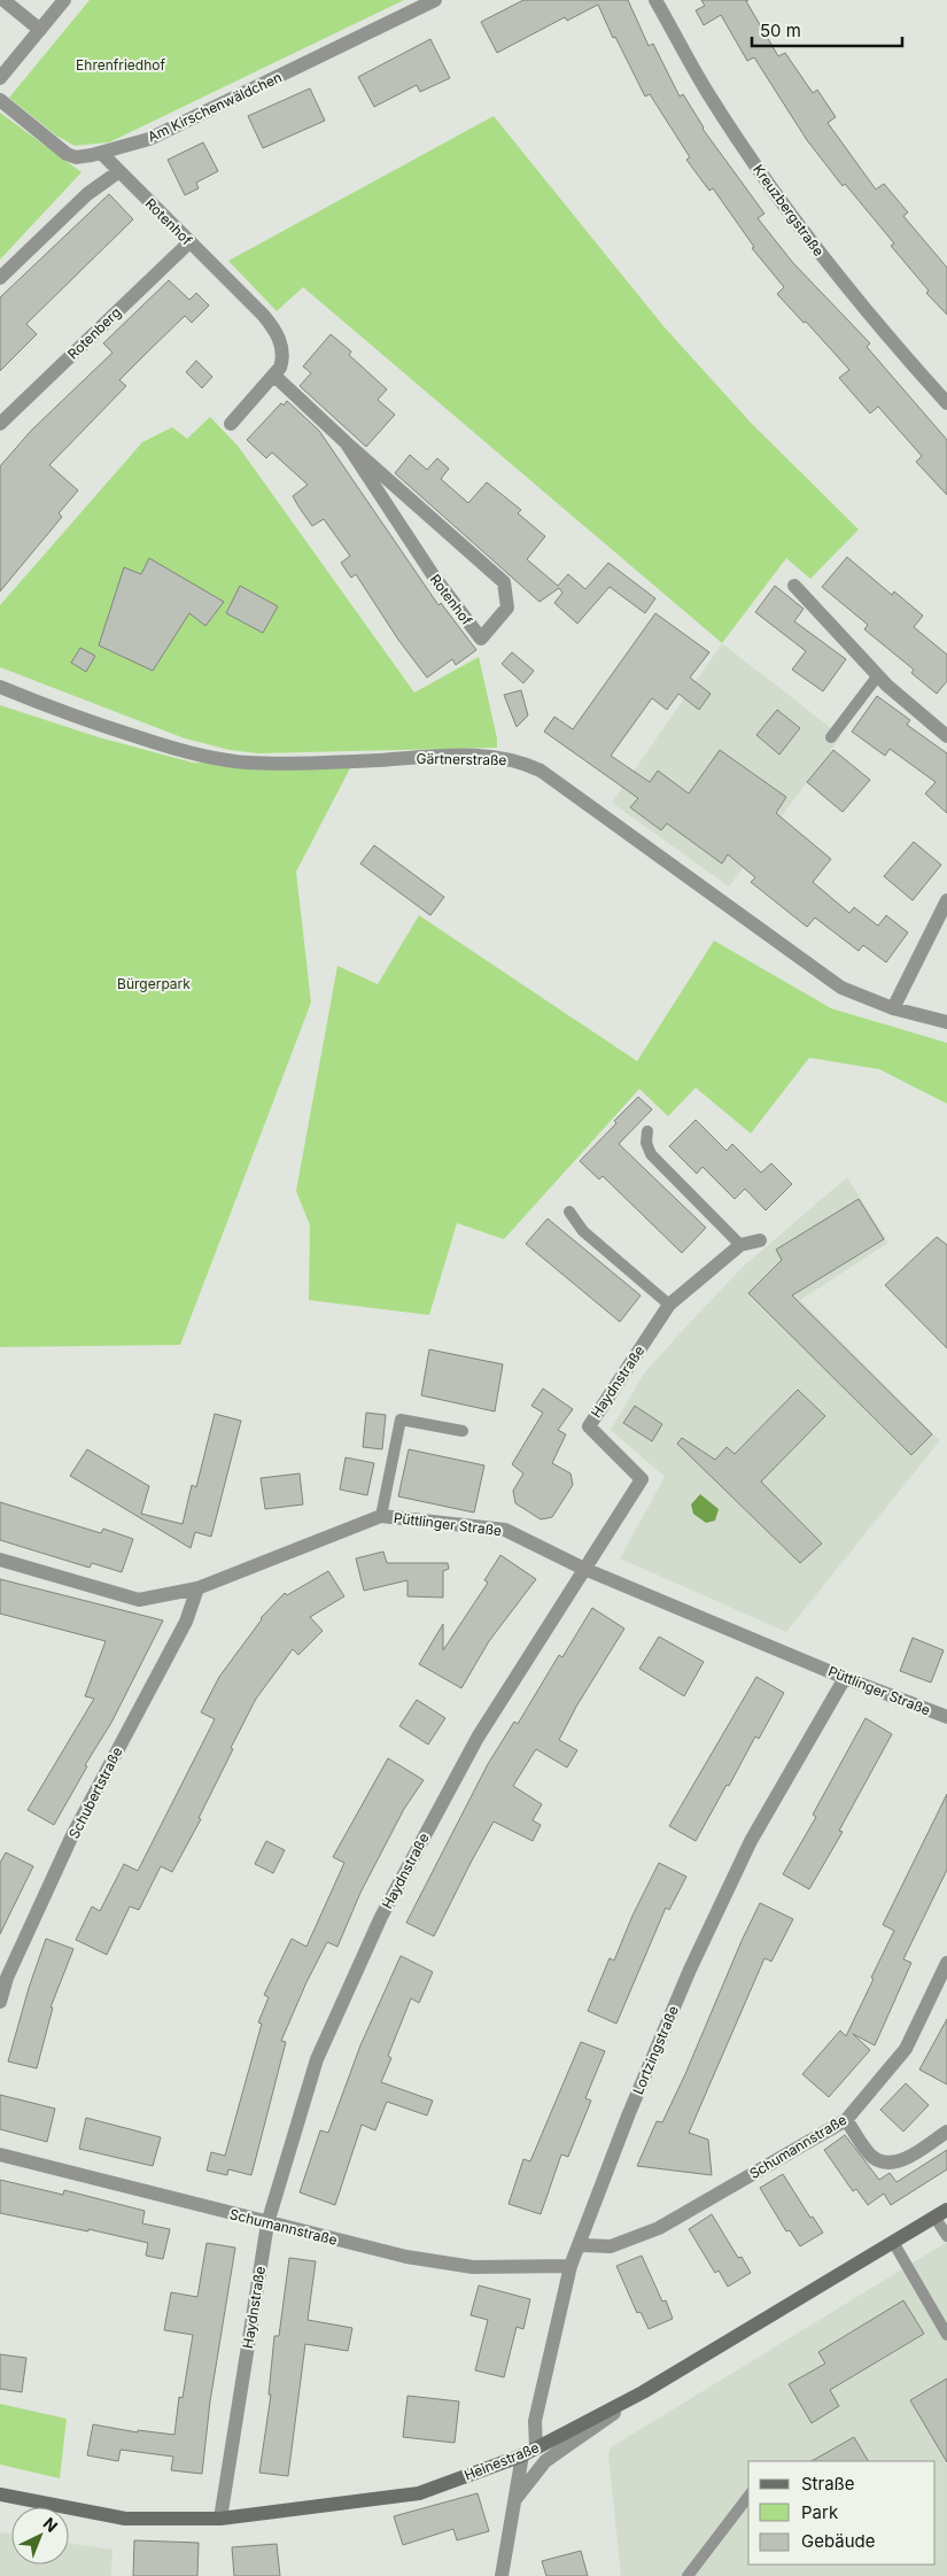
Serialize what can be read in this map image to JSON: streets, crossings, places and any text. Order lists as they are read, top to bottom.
{
  "streets": {
    "main road": ["Heinestraße"],
    "street": [
      "Am Kirschenwäldchen",
      "Kreuzbergstraße",
      "Rotenhof",
      "Rotenberg",
      "Gärtnerstraße",
      "Haydnstraße",
      "Püttlinger Straße",
      "Schubertstraße",
      "Lortzingstraße",
      "Schumannstraße"
    ]
  },
  "crossings": [
    ["Am Kirschenwäldchen", "Rotenhof"],
    ["Rotenhof", "Rotenberg"],
    ["Haydnstraße", "Püttlinger Straße"],
    ["Haydnstraße", "Schumannstraße"],
    ["Haydnstraße", "Heinestraße"],
    ["Püttlinger Straße", "Schubertstraße"],
    ["Püttlinger Straße", "Lortzingstraße"],
    ["Lortzingstraße", "Schumannstraße"],
    ["Lortzingstraße", "Heinestraße"]
  ],
  "parks": ["Ehrenfriedhof", "Bürgerpark"],
  "legend": ["Straße", "Park", "Gebäude"],
  "scale_bar": "50 m",
  "north": "top right"
}
